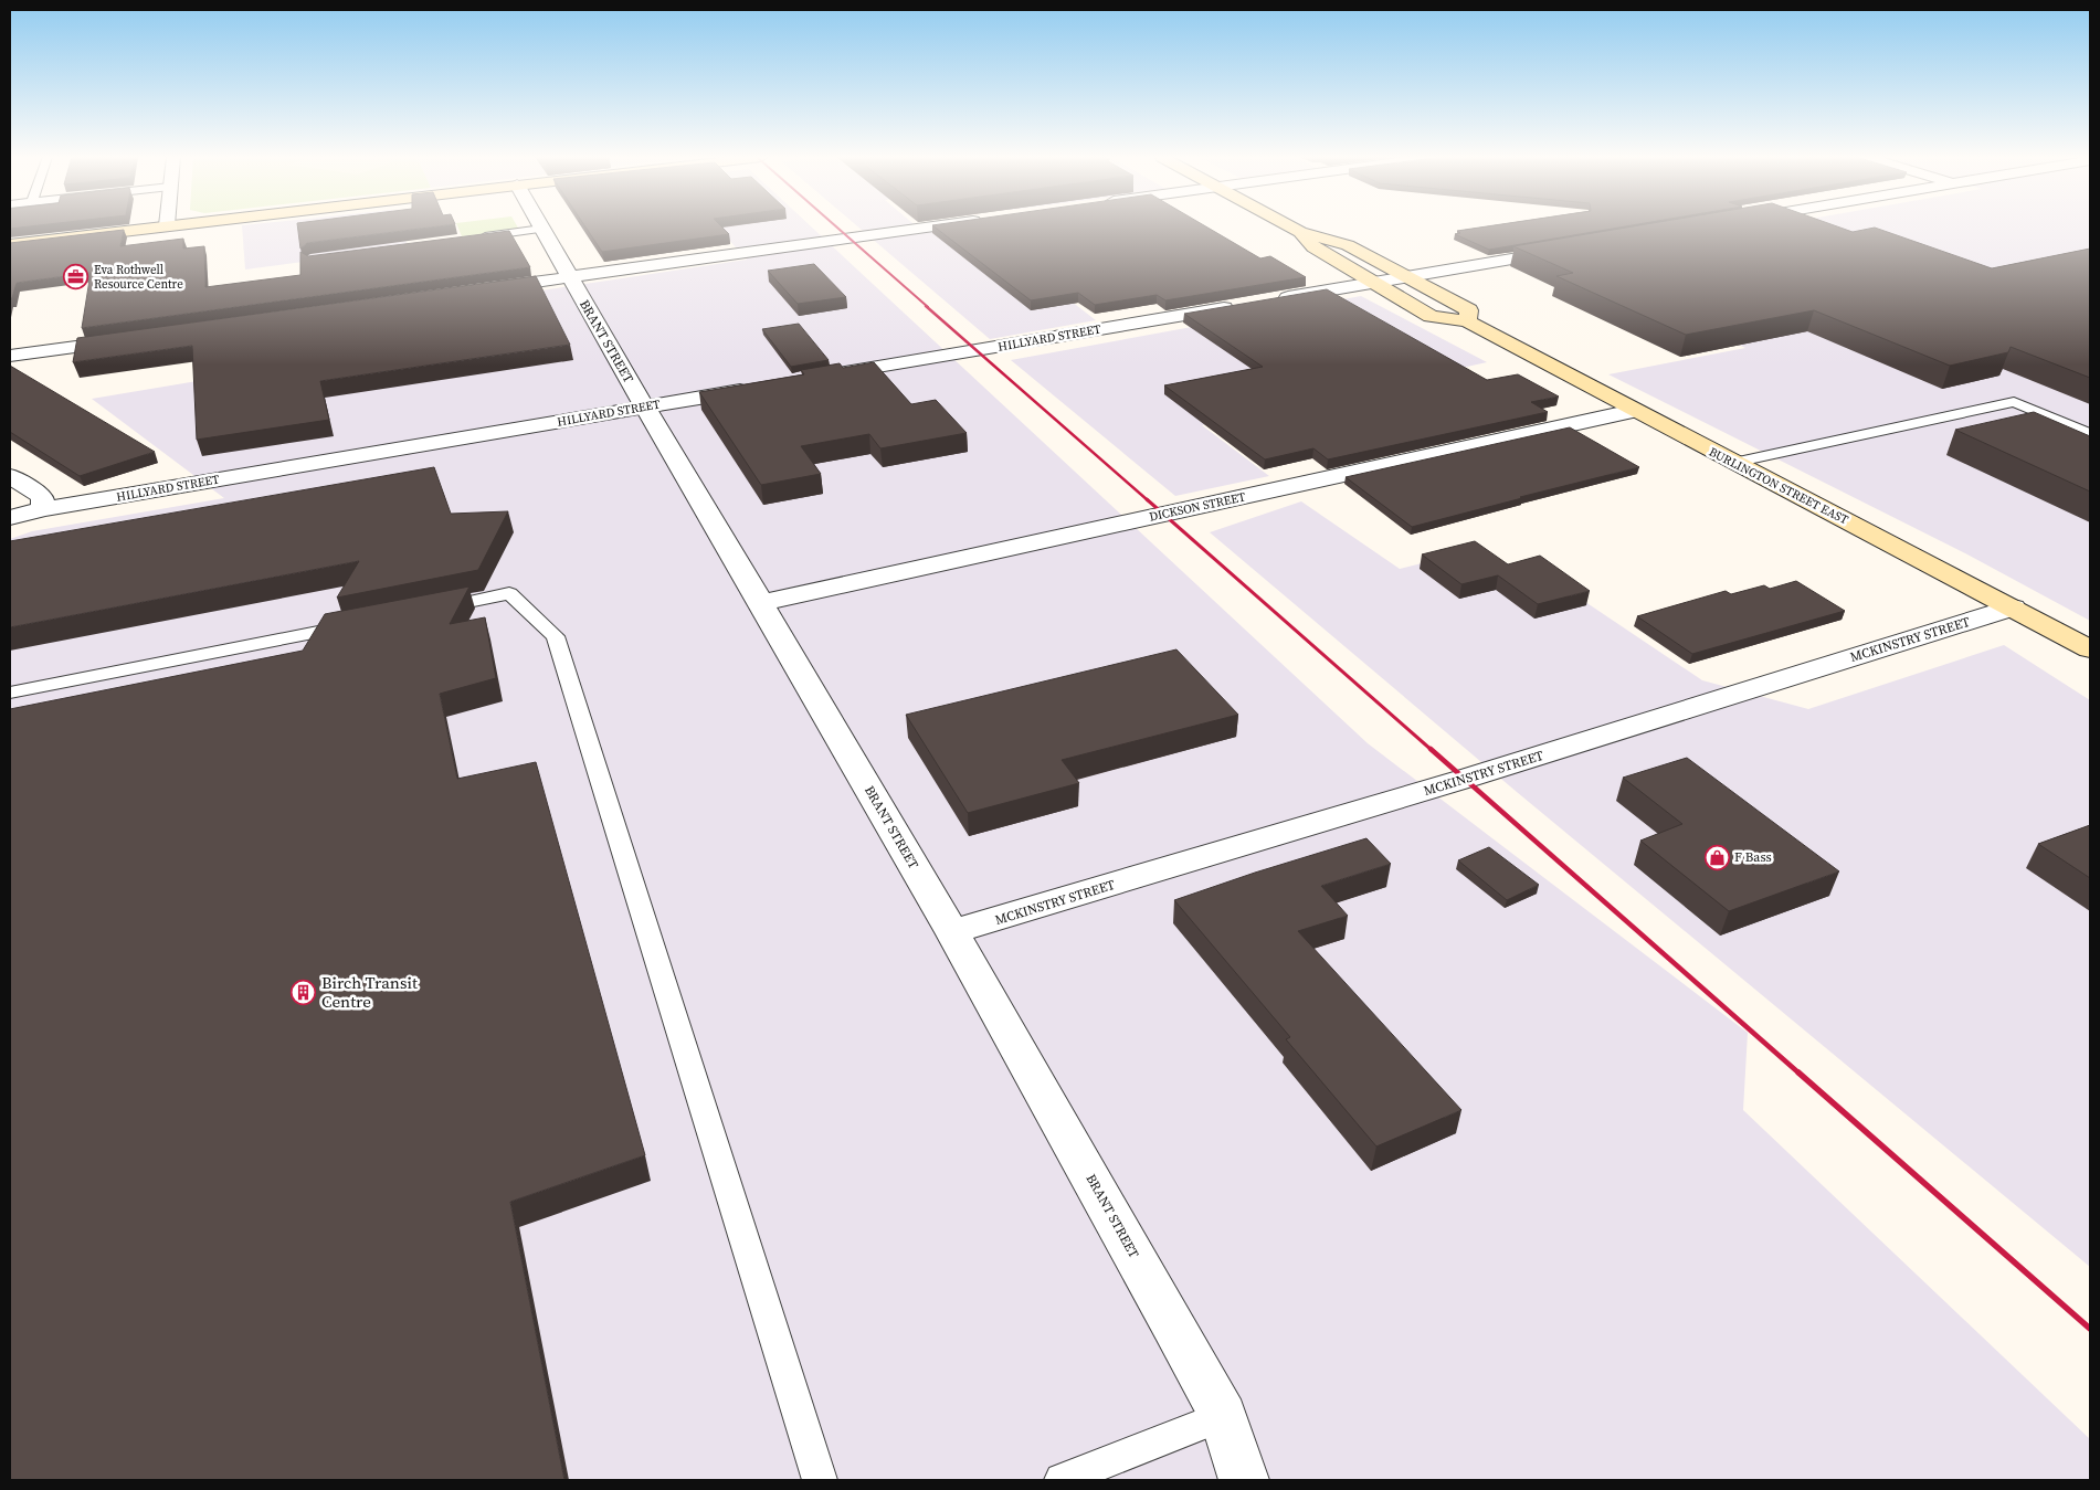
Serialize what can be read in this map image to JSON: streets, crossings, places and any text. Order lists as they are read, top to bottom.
{
  "streets": {
    "main road": ["BURLINGTON STREET EAST"],
    "street": [
      "HILLYARD STREET",
      "BRANT STREET",
      "DICKSON STREET",
      "MCKINSTRY STREET"
    ]
  },
  "crossings": [
    ["HILLYARD STREET", "BRANT STREET"],
    ["BRANT STREET", "DICKSON STREET"],
    ["BRANT STREET", "MCKINSTRY STREET"],
    ["BURLINGTON STREET EAST", "DICKSON STREET"],
    ["BURLINGTON STREET EAST", "MCKINSTRY STREET"]
  ],
  "places": {
    "office": ["Eva Rothwell Resource Centre"],
    "shop": ["F Bass"],
    "building": ["Birch Transit Centre"]
  }
}
